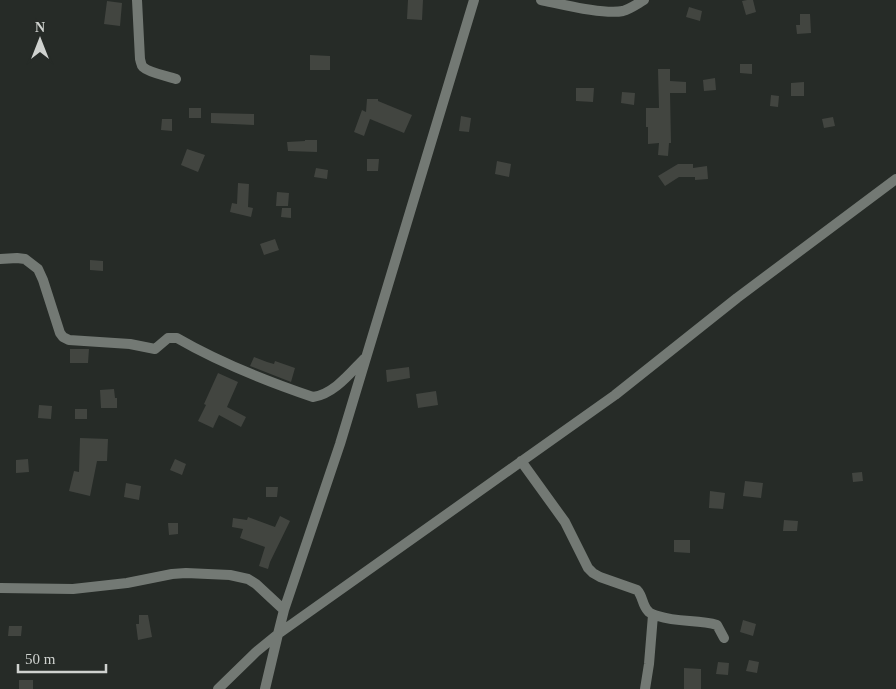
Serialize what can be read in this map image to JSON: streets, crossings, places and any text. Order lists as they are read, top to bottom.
{
  "scale_bar": "50 m",
  "north": "top"
}
